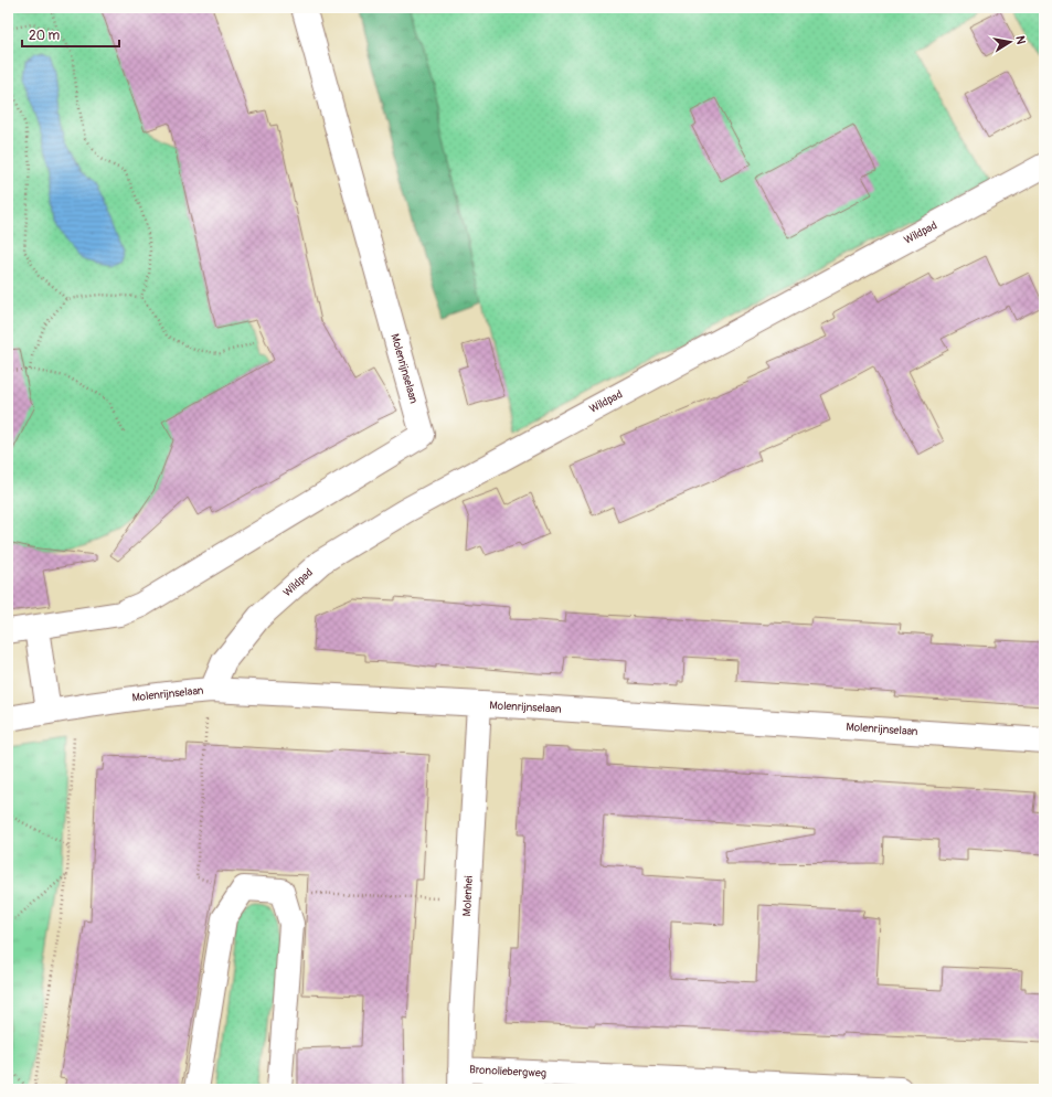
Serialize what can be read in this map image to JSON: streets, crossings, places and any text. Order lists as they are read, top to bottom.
{
  "streets": {
    "street": [
      "Wildpad",
      "Molenrijnselaan",
      "Molenhei",
      "Bronoliebergweg"
    ]
  },
  "crossings": [
    ["Wildpad", "Molenrijnselaan"],
    ["Molenrijnselaan", "Molenhei"],
    ["Molenhei", "Bronoliebergweg"]
  ],
  "scale_bar": "20 m",
  "north": "right"
}
